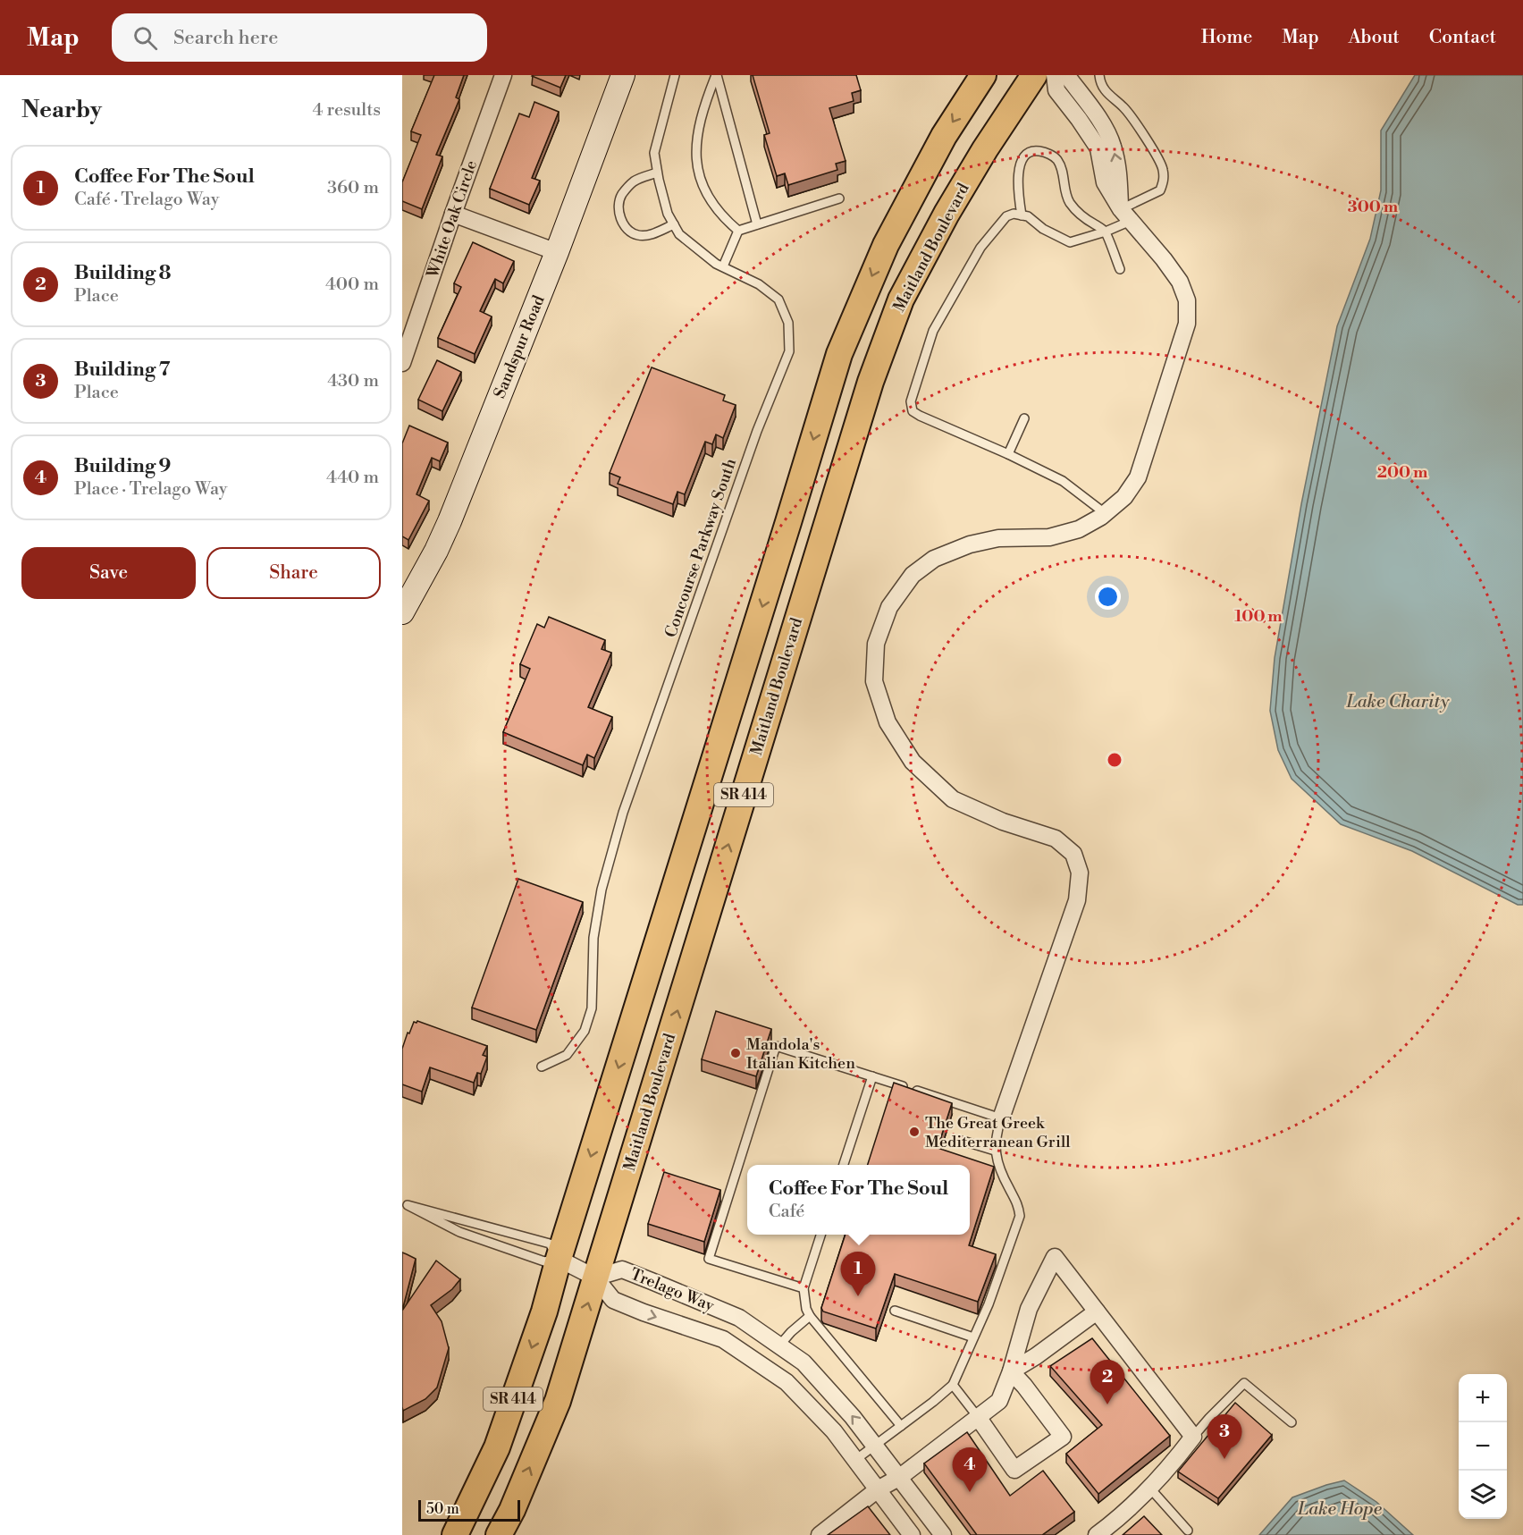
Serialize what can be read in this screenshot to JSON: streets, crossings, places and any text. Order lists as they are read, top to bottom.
{
  "streets": {
    "main road": ["Maitland Boulevard", "SR 414"],
    "street": ["White Oak Circle", "Sandspur Road", "Trelago Way"],
    "lane": ["Concourse Parkway South"]
  },
  "crossings": [
    ["Maitland Boulevard", "Trelago Way"]
  ],
  "water": ["Lake Charity", "Lake Hope"],
  "places": ["Mandola's Italian Kitchen", "The Great Greek Mediterranean Grill"],
  "scale_bar": "50 m",
  "page": {
    "header": "Map",
    "search": "Search here",
    "nav": [
      "Home",
      "Map",
      "About",
      "Contact"
    ],
    "heading": ["Nearby", "4 results"],
    "list": [
      {
        "mark": "1",
        "name": "Coffee For The Soul",
        "note": "Café · Trelago Way",
        "value": "360 m"
      },
      {
        "mark": "2",
        "name": "Building 8",
        "note": "Place",
        "value": "400 m"
      },
      {
        "mark": "3",
        "name": "Building 7",
        "note": "Place",
        "value": "430 m"
      },
      {
        "mark": "4",
        "name": "Building 9",
        "note": "Place · Trelago Way",
        "value": "440 m"
      }
    ],
    "buttons": ["Save", "Share"],
    "popup": ["Coffee For The Soul", "Café"],
    "pins": [
      "1",
      "2",
      "3",
      "4"
    ],
    "map_buttons": ["+", "−"],
    "scale": "50 m"
  },
  "rings": ["300 m", "200 m", "100 m"]
}
